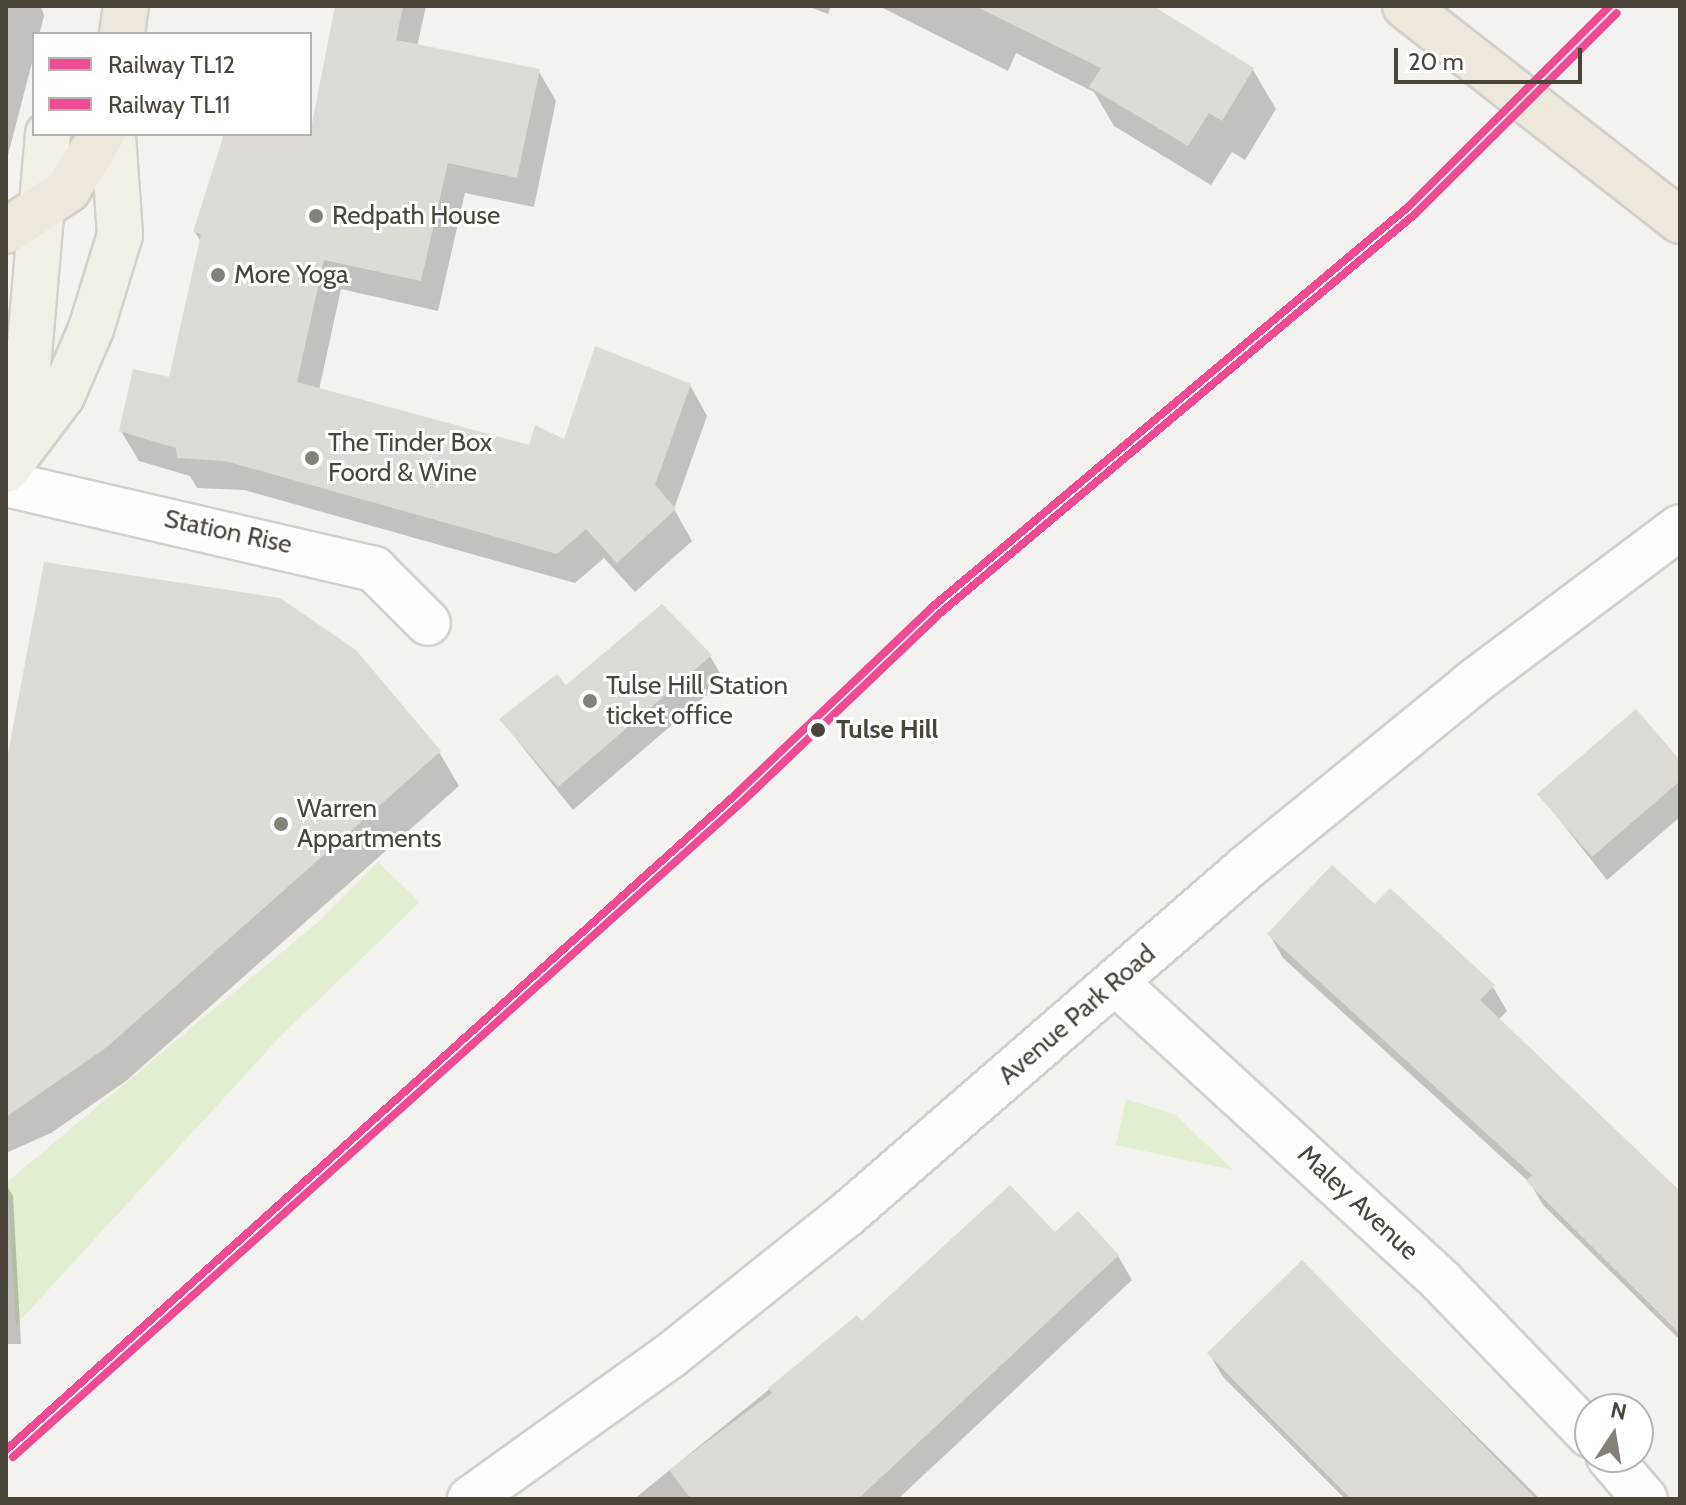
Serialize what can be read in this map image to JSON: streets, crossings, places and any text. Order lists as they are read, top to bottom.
{
  "streets": {
    "street": ["Station Rise", "Avenue Park Road", "Maley Avenue"]
  },
  "crossings": [
    ["Avenue Park Road", "Maley Avenue"]
  ],
  "places": [
    "Redpath House",
    "More Yoga",
    "The Tinder Box Foord & Wine",
    "Tulse Hill Station ticket office",
    "Tulse Hill",
    "Warren Appartments"
  ],
  "lines": ["rail line TL12", "rail line TL11"],
  "legend": ["Railway TL12", "Railway TL11"],
  "scale_bar": "20 m",
  "north": "top"
}
